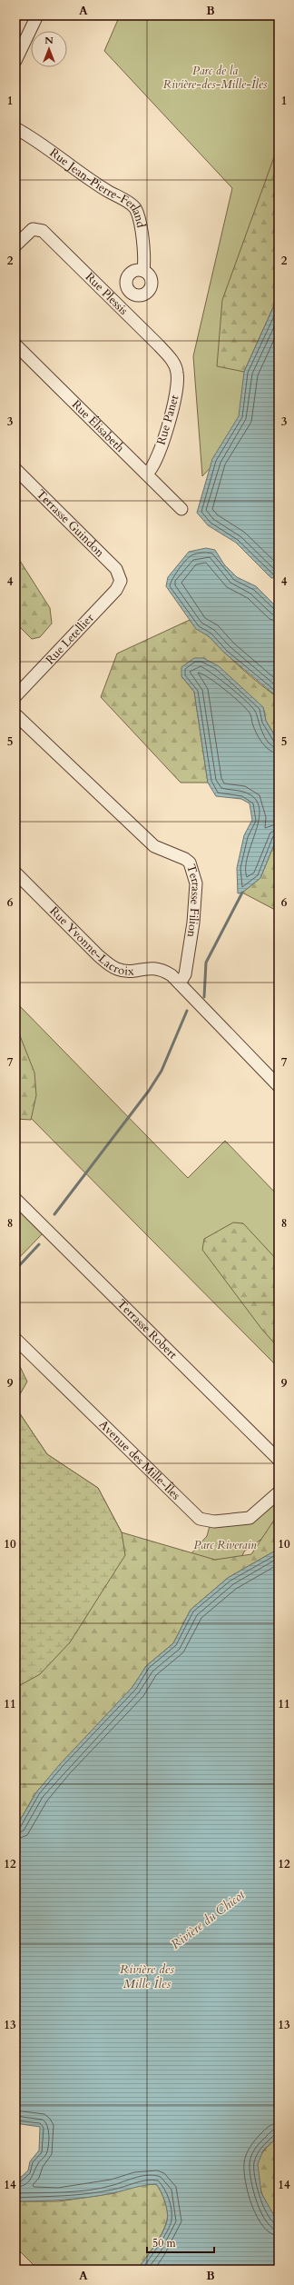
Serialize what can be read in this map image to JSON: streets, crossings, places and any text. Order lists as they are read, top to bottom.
{
  "streets": {
    "street": [
      "Rue Jean-Pierre-Ferland",
      "Rue Plessis",
      "Rue Panet",
      "Rue Élisabeth",
      "Terrasse Guindon",
      "Rue Letellier",
      "Terrasse Filion",
      "Rue Yvonne-Lacroix",
      "Terrasse Robert",
      "Avenue des Mille-Îles"
    ]
  },
  "crossings": [
    ["Rue Plessis", "Rue Panet"],
    ["Rue Panet", "Rue Élisabeth"],
    ["Terrasse Guindon", "Rue Letellier"],
    ["Terrasse Filion", "Rue Yvonne-Lacroix"]
  ],
  "water": ["Rivière du Chicot", "Rivière des Mille Îles"],
  "parks": ["Parc de la Rivière-des-Mille-Îles", "Parc Riverain"],
  "scale_bar": "50 m",
  "north": "top",
  "grid": {
    "columns": ["A", "B"],
    "rows": [
      "1",
      "2",
      "3",
      "4",
      "5",
      "6",
      "7",
      "8",
      "9",
      "10",
      "11",
      "12",
      "13",
      "14"
    ]
  }
}
